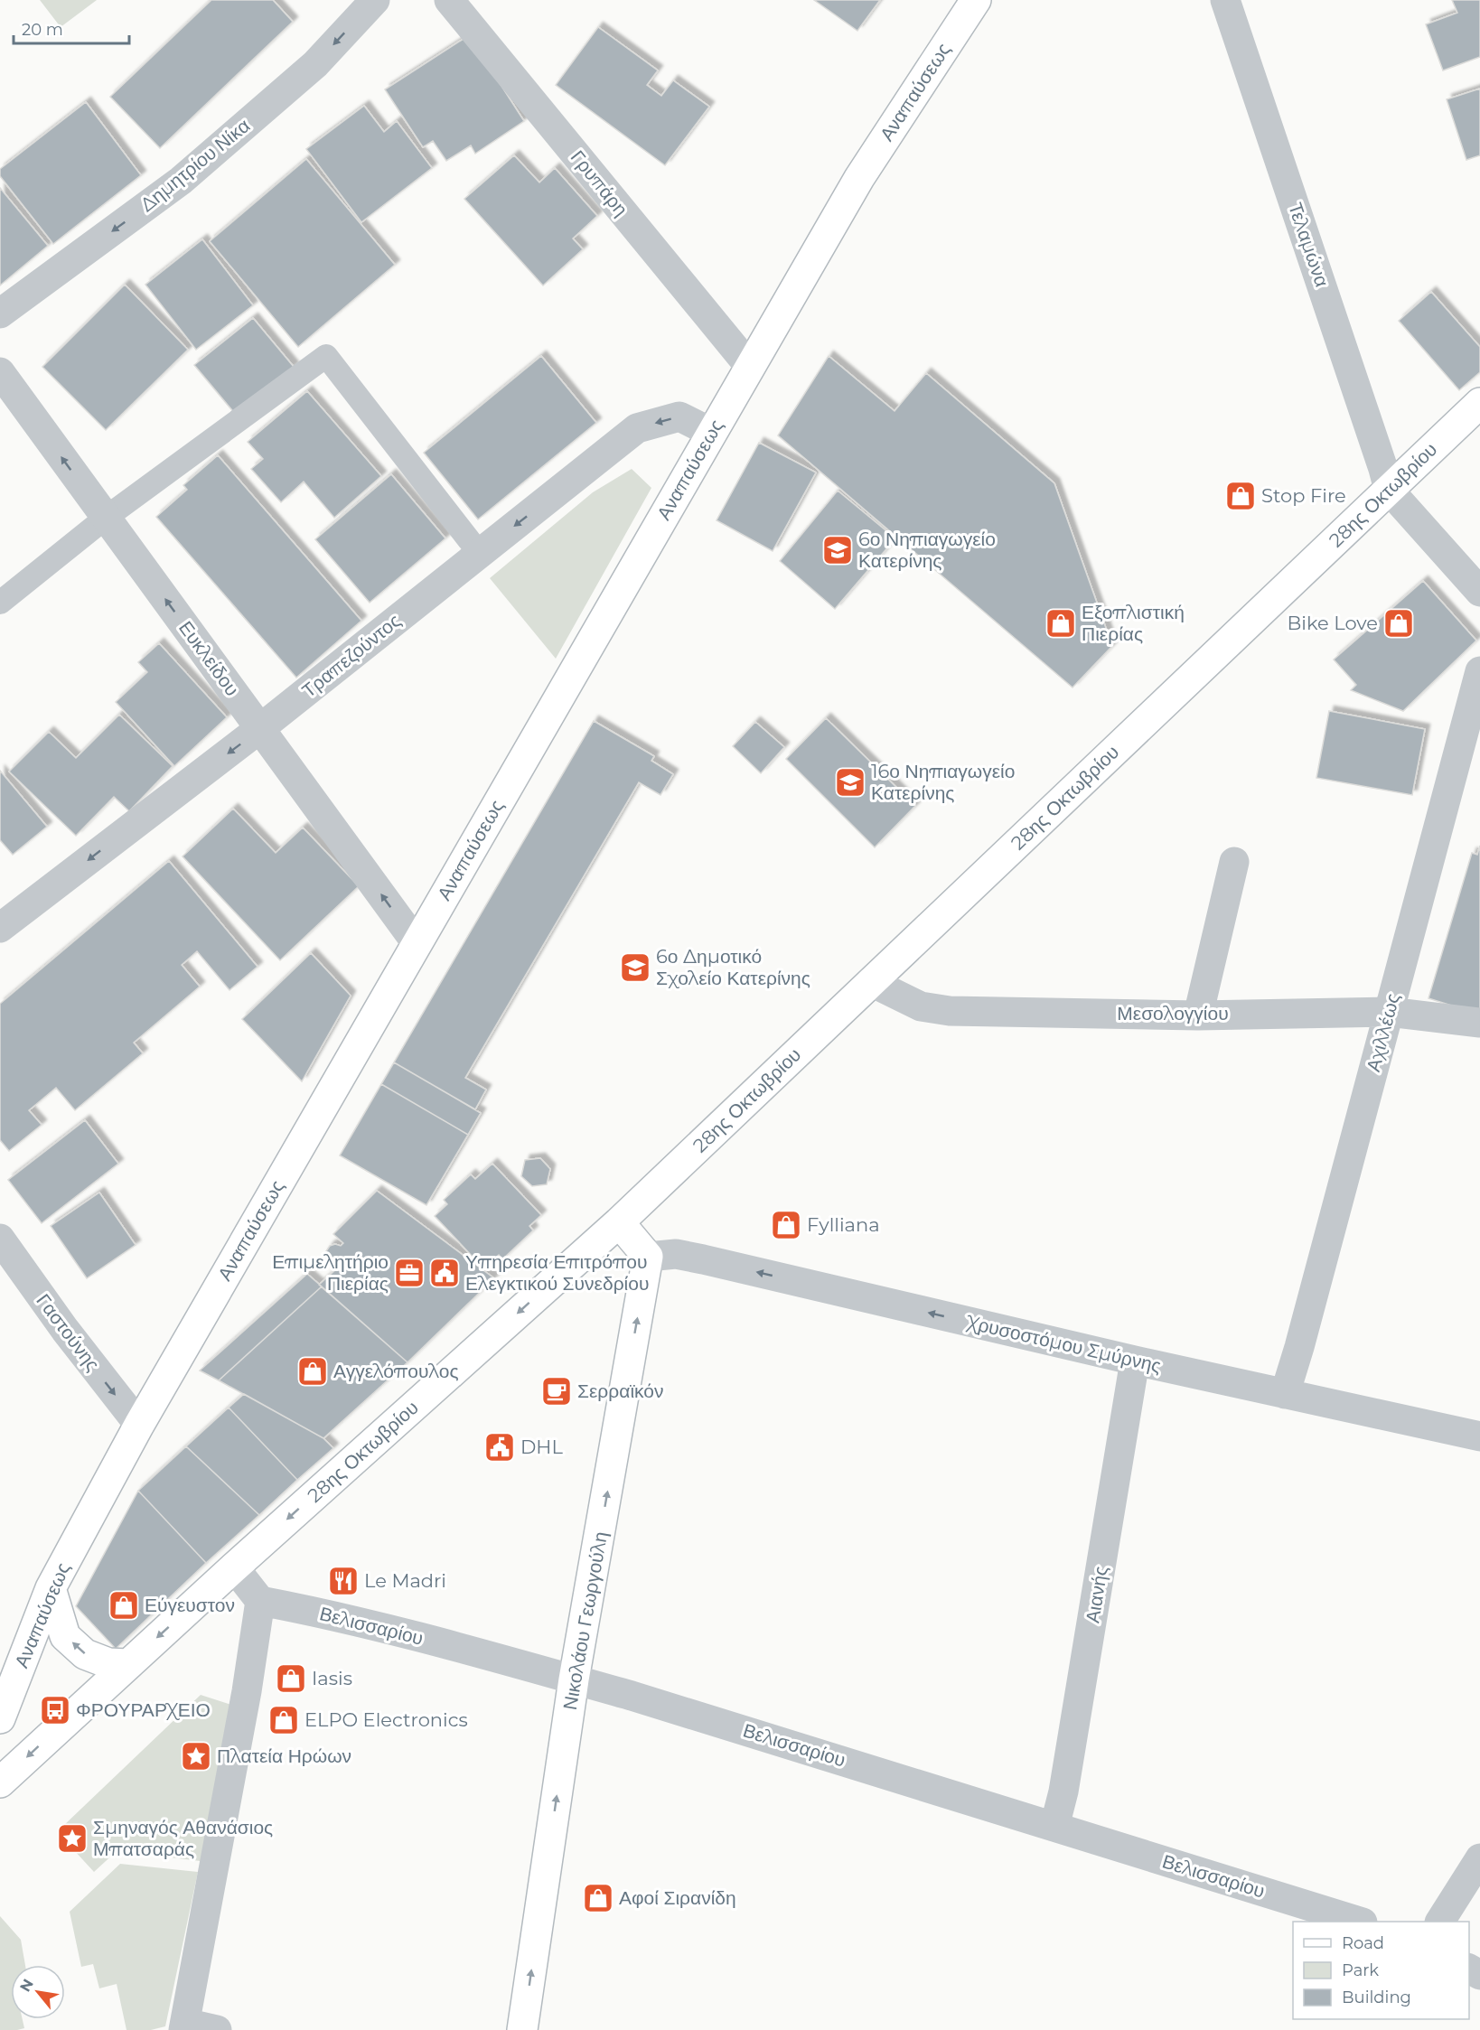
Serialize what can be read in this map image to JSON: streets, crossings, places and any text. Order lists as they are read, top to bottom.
{
  "streets": {
    "main road": ["Αναπαύσεως", "28ης Οκτωβρίου", "Νικολάου Γεωργούλη"],
    "street": [
      "Δημητρίου Νίκα",
      "Γρυπάρη",
      "Τελαμώνα",
      "Τραπεζούντος",
      "Ευκλείδου",
      "Μεσολογγίου",
      "Αχιλλέως",
      "Γαστούνης",
      "Χρυσοστόμου Σμύρνης",
      "Αιανής",
      "Βελισσαρίου"
    ]
  },
  "crossings": [
    ["Αναπαύσεως", "Γρυπάρη"],
    ["Αναπαύσεως", "Τραπεζούντος"],
    ["Αναπαύσεως", "Ευκλείδου"],
    ["Αναπαύσεως", "Γαστούνης"],
    ["Τελαμώνα", "28ης Οκτωβρίου"],
    ["28ης Οκτωβρίου", "Μεσολογγίου"],
    ["Τραπεζούντος", "Ευκλείδου"],
    ["Μεσολογγίου", "Αχιλλέως"],
    ["Αχιλλέως", "Χρυσοστόμου Σμύρνης"],
    ["Χρυσοστόμου Σμύρνης", "Αιανής"],
    ["Χρυσοστόμου Σμύρνης", "Νικολάου Γεωργούλη"],
    ["Αιανής", "Βελισσαρίου"],
    ["Νικολάου Γεωργούλη", "Βελισσαρίου"]
  ],
  "one_way": [
    "Δημητρίου Νίκα",
    "28ης Οκτωβρίου",
    "Τραπεζούντος",
    "Ευκλείδου",
    "Γαστούνης",
    "Χρυσοστόμου Σμύρνης",
    "Νικολάου Γεωργούλη"
  ],
  "places": {
    "shop": [
      "Stop Fire",
      "Εξοπλιστική Πιερίας",
      "Bike Love",
      "Fylliana",
      "Αγγελόπουλος",
      "Εύγευστον",
      "Iasis",
      "ELPO Electronics",
      "Αφοί Σιρανίδη"
    ],
    "school or university": ["6ο Νηπιαγωγείο Κατερίνης", "16ο Νηπιαγωγείο Κατερίνης", "6ο Δημοτικό Σχολείο Κατερίνης"],
    "office": ["Επιμελητήριο Πιερίας"],
    "public building": ["Υπηρεσία Επιτρόπου Ελεγκτικού Συνεδρίου", "DHL"],
    "cafe": ["Σερραϊκόν"],
    "restaurant": ["Le Madri"],
    "bus stop": ["ΦΡΟΥΡΑΡΧΕΙΟ"],
    "place": ["Πλατεία Ηρώων", "Σμηναγός Αθανάσιος Μπατσαράς"]
  },
  "legend": ["Road", "Park", "Building"],
  "scale_bar": "20 m",
  "north": "top left"
}
